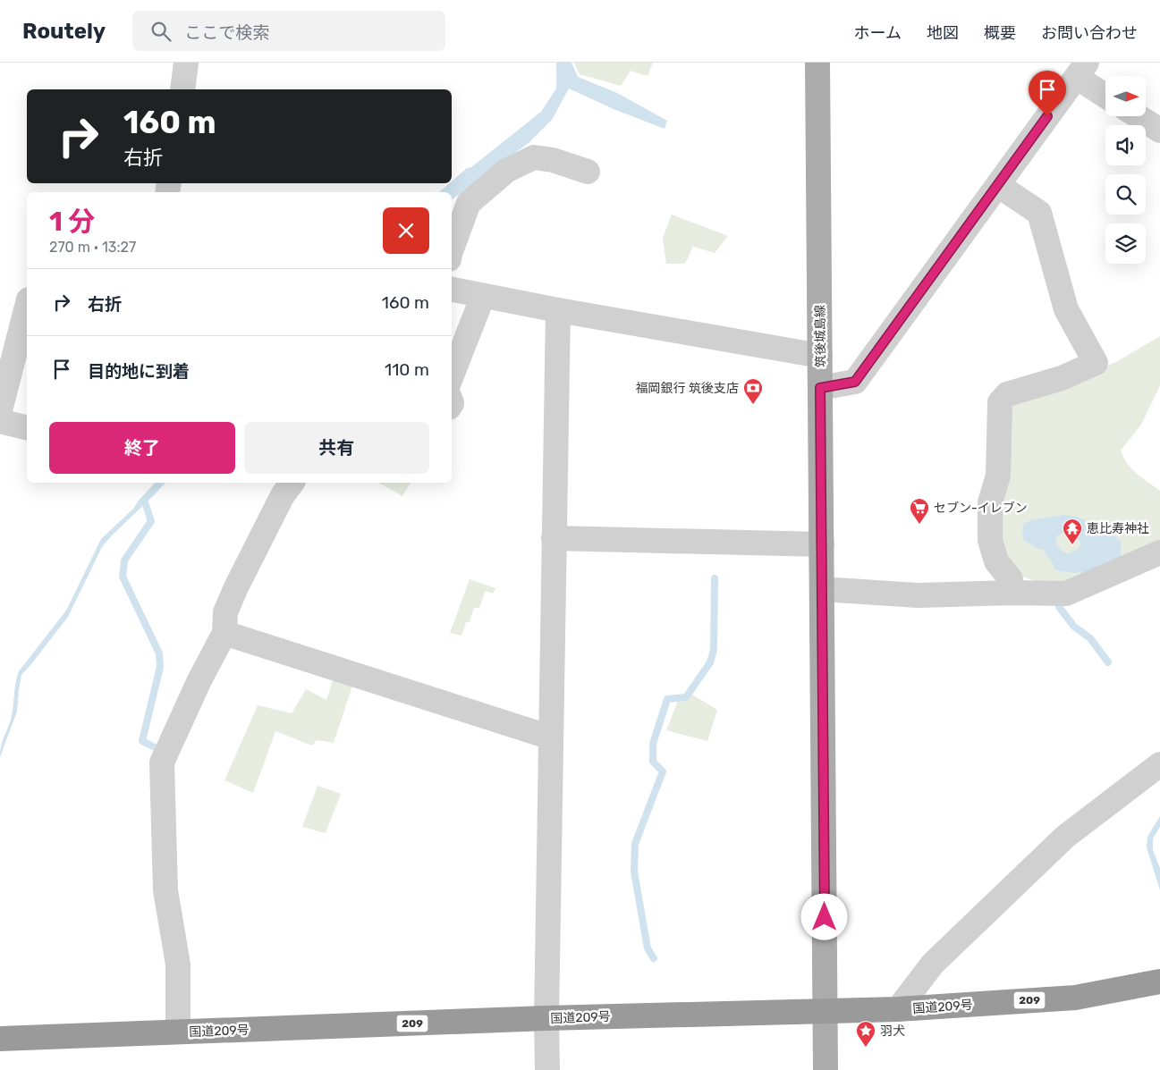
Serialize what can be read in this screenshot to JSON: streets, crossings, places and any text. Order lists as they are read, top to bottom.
{
  "streets": {
    "highway": ["209", "国道209号"],
    "main road": ["筑後城島線"]
  },
  "crossings": [
    ["筑後城島線", "国道209号"]
  ],
  "places": {
    "bank": ["福岡銀行 筑後支店"],
    "supermarket": ["セブン-イレブン"],
    "temple": ["恵比寿神社"],
    "place": ["羽犬"]
  },
  "north": "right",
  "page": {
    "header": "Routely",
    "search": "ここで検索",
    "nav": [
      "ホーム",
      "地図",
      "概要",
      "お問い合わせ"
    ],
    "turn": ["160 m", "右折"],
    "heading": ["1 分", "270 m · 13:27"],
    "list": [
      {
        "name": "右折",
        "value": "160 m"
      },
      {
        "name": "目的地に到着",
        "value": "110 m"
      }
    ],
    "buttons": ["終了", "共有"]
  }
}
